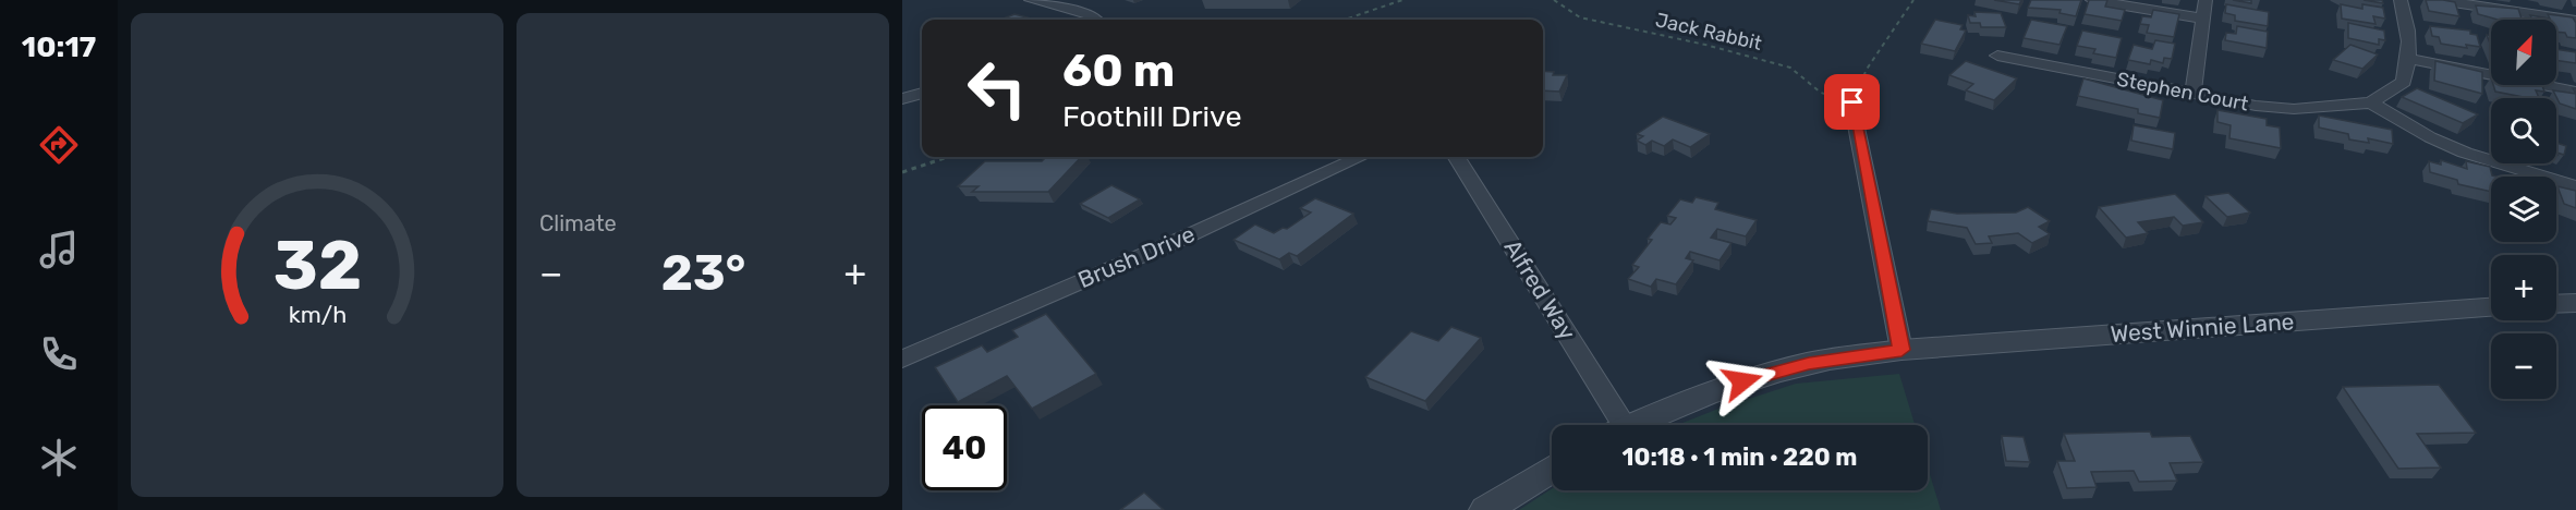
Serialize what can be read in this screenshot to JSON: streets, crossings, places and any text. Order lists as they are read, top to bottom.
{
  "streets": {
    "street": [
      "Stephen Court",
      "Brush Drive",
      "Alfred Way",
      "West Winnie Lane"
    ],
    "path": ["Jack Rabbit"]
  },
  "north": "top right",
  "page": {
    "tabs": "10:17",
    "tile": "Climate",
    "map_buttons": ["+", "−"],
    "turn": ["60 m", "Foothill Drive"],
    "heat": ["−", "23°", "+"],
    "limit": "40",
    "trip": "10:18 · 1 min · 220 m",
    "gauge": ["32", "km/h"]
  }
}
